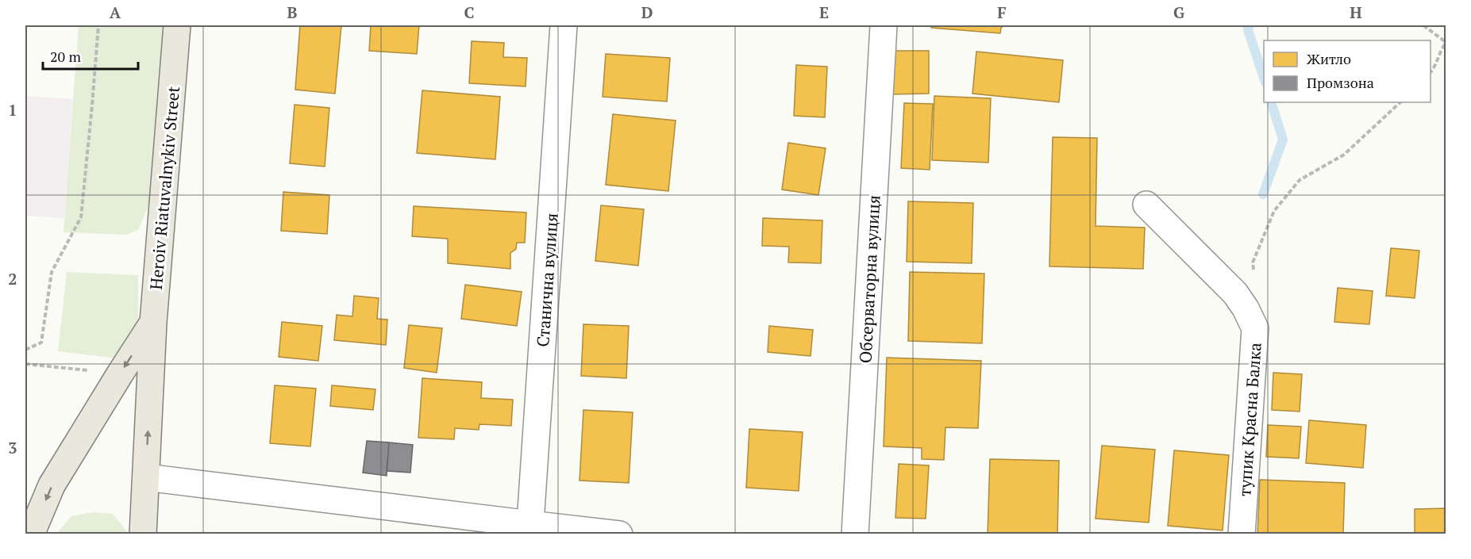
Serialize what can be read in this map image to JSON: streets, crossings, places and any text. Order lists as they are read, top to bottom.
{
  "streets": {
    "main road": ["Heroiv Riatuvalnykiv Street"],
    "street": ["Обсерваторна вулиця", "Станична вулиця", "тупик Красна Балка"]
  },
  "legend": ["Житло", "Промзона"],
  "scale_bar": "20 m",
  "grid": {
    "columns": [
      "A",
      "B",
      "C",
      "D",
      "E",
      "F",
      "G",
      "H"
    ],
    "rows": ["1", "2", "3"]
  }
}
